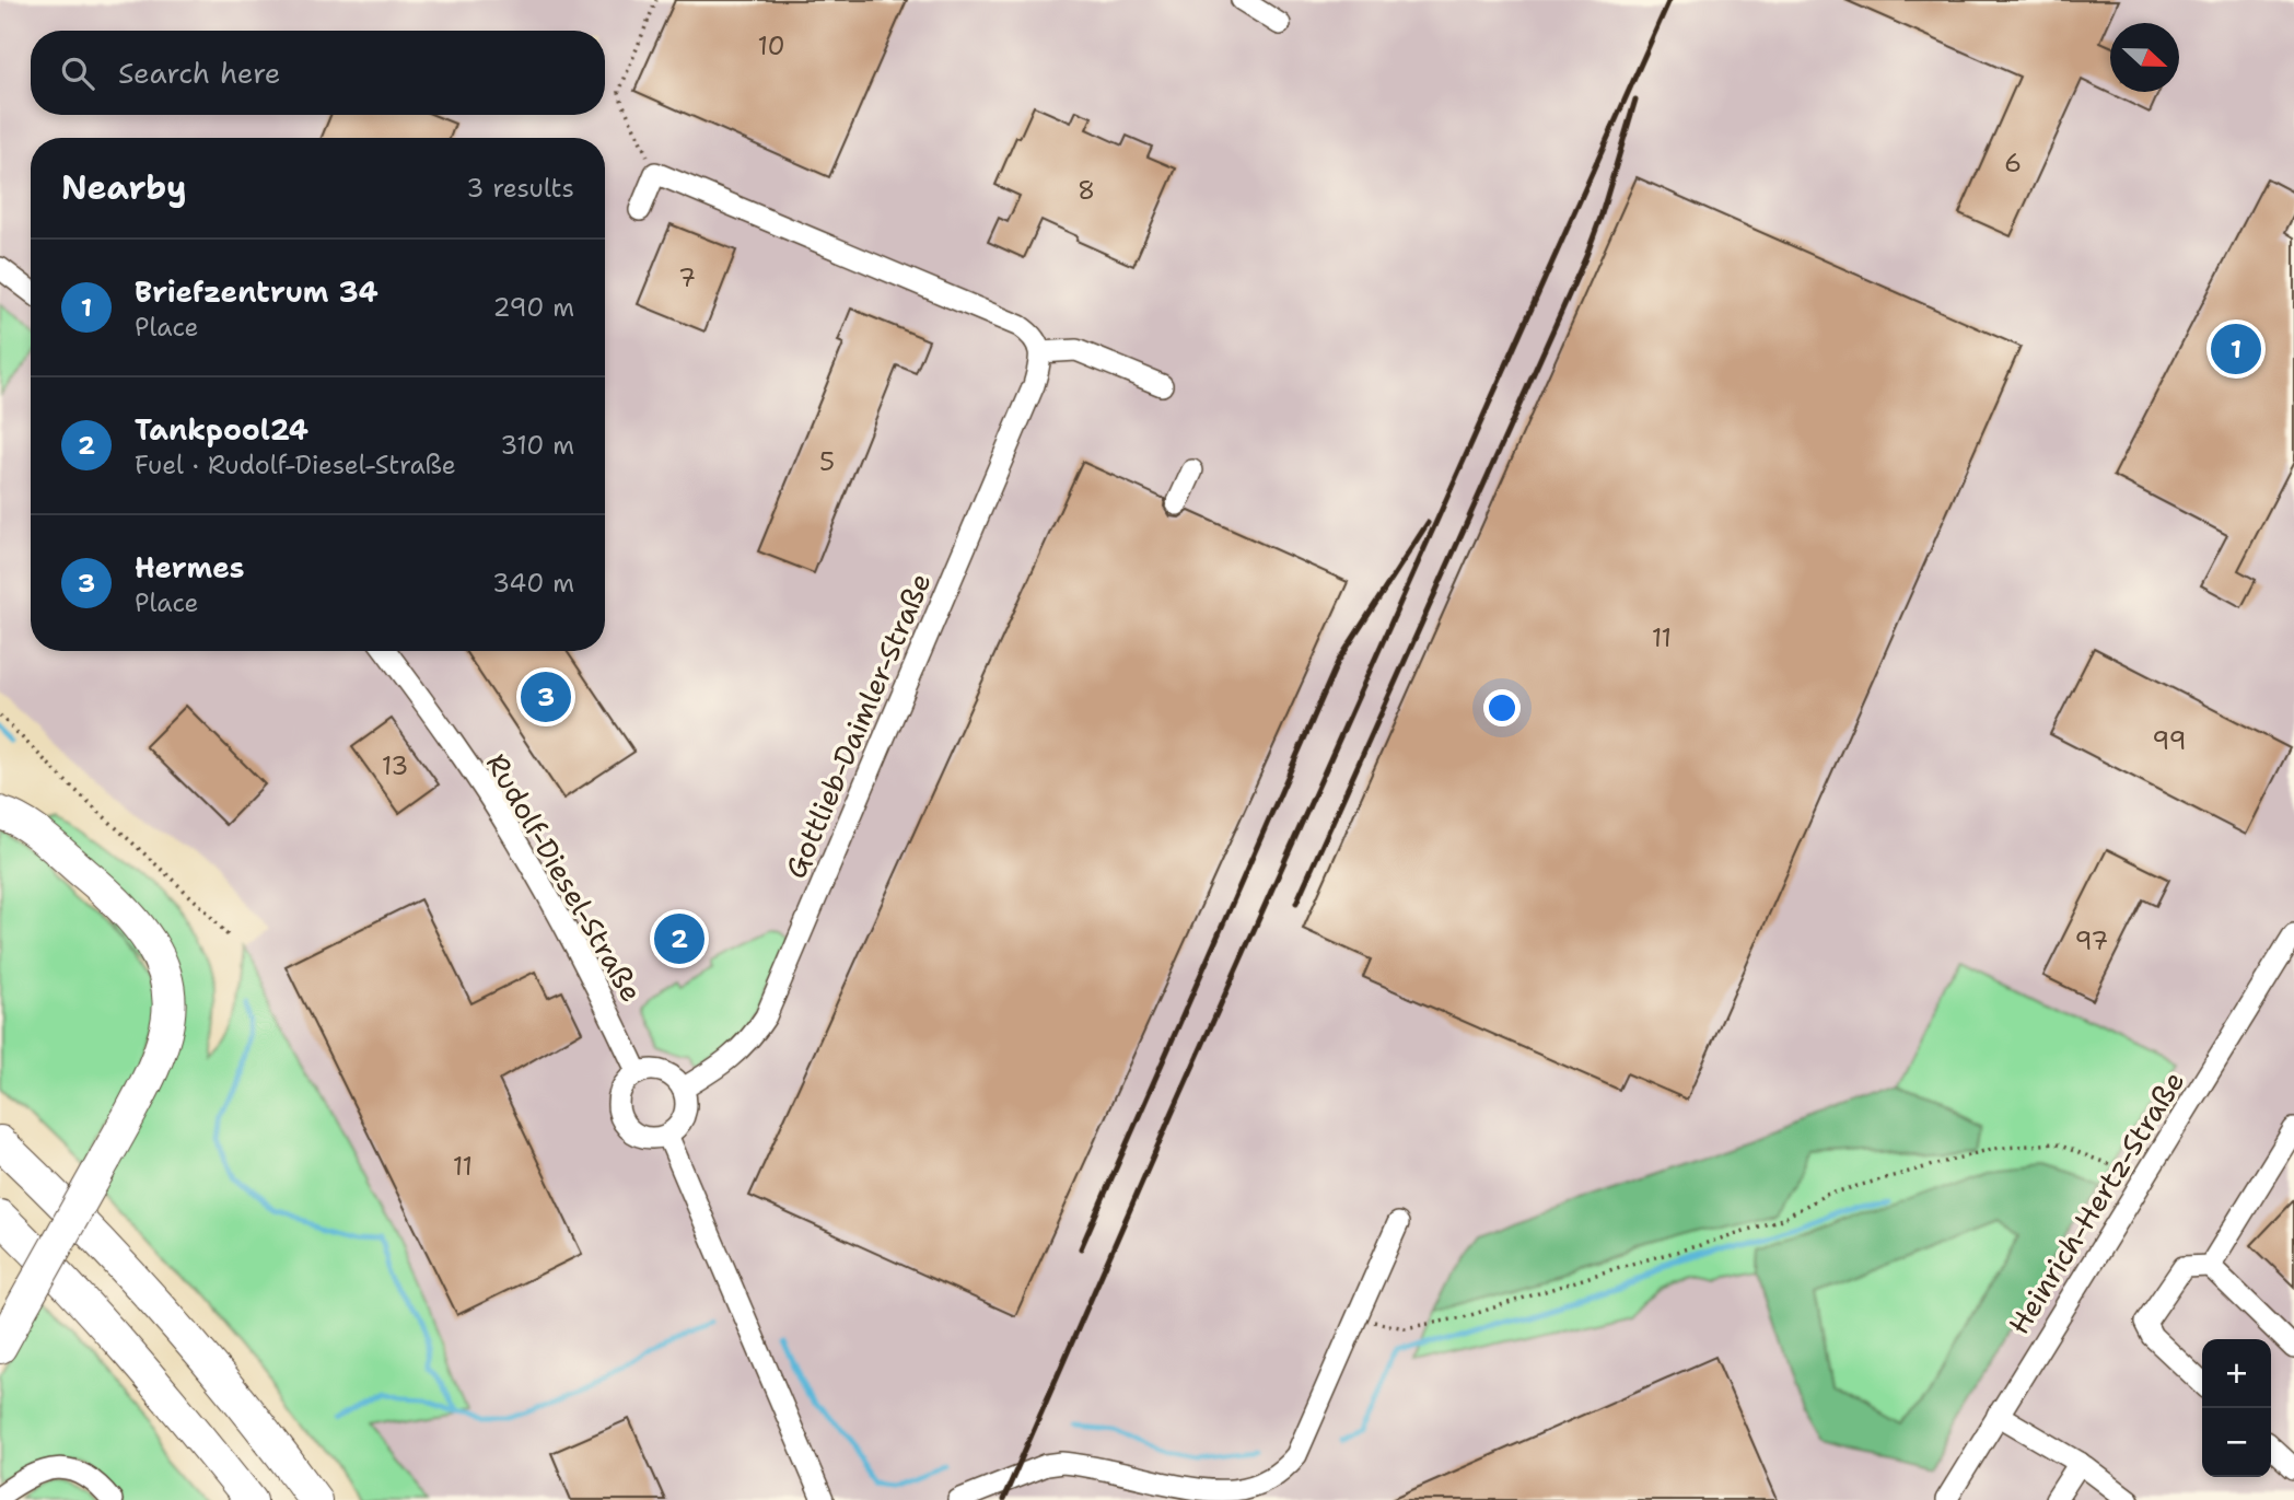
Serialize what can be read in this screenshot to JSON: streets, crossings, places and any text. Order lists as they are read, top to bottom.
{
  "streets": {
    "street": ["Gottlieb-Daimler-Straße", "Rudolf-Diesel-Straße", "Heinrich-Hertz-Straße"]
  },
  "crossings": [
    ["Gottlieb-Daimler-Straße", "Rudolf-Diesel-Straße"]
  ],
  "house_numbers": [
    "10",
    "6",
    "8",
    "7",
    "5",
    "11",
    "99",
    "13",
    "97",
    "11"
  ],
  "north": "right",
  "page": {
    "search": "Search here",
    "heading": ["Nearby", "3 results"],
    "list": [
      {
        "mark": "1",
        "name": "Briefzentrum 34",
        "note": "Place",
        "value": "290 m"
      },
      {
        "mark": "2",
        "name": "Tankpool24",
        "note": "Fuel · Rudolf-Diesel-Straße",
        "value": "310 m"
      },
      {
        "mark": "3",
        "name": "Hermes",
        "note": "Place",
        "value": "340 m"
      }
    ],
    "pins": ["1", "3", "2"],
    "map_buttons": ["+", "−"]
  }
}
